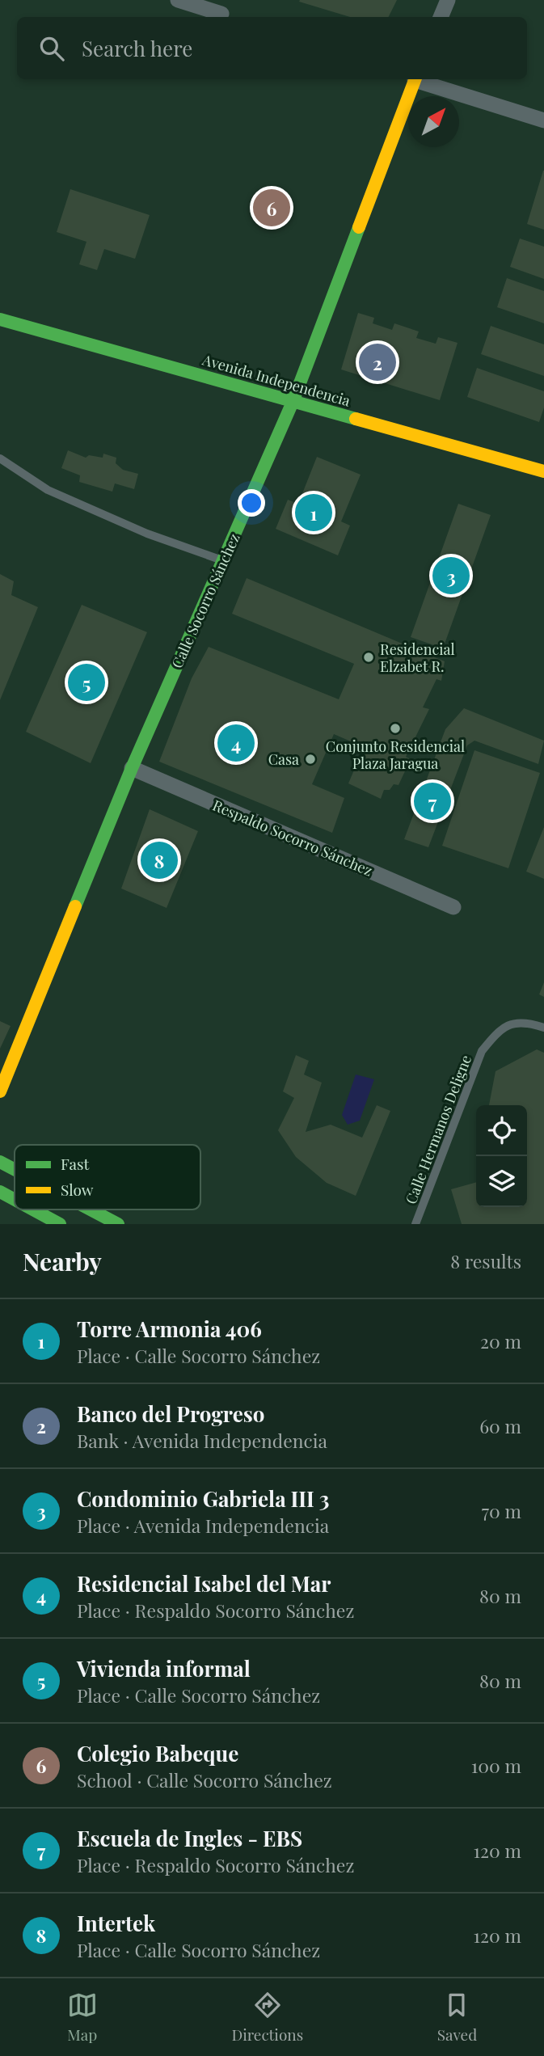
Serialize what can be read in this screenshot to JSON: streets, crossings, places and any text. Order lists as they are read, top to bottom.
{
  "streets": {
    "main road": ["Avenida Independencia", "Calle Socorro Sánchez"],
    "street": ["Respaldo Socorro Sánchez"],
    "lane": ["Calle Hermanos Deligne"]
  },
  "crossings": [
    ["Avenida Independencia", "Calle Socorro Sánchez"],
    ["Calle Socorro Sánchez", "Respaldo Socorro Sánchez"]
  ],
  "places": ["Residencial Elzabet R.", "Conjunto Residencial Plaza Jaragua", "Casa"],
  "legend": ["Fast", "Slow"],
  "north": "top right",
  "page": {
    "search": "Search here",
    "pins": [
      "6",
      "2",
      "1",
      "3",
      "5",
      "4",
      "7",
      "8"
    ],
    "heading": ["Nearby", "8 results"],
    "list": [
      {
        "mark": "1",
        "name": "Torre Armonia 406",
        "note": "Place · Calle Socorro Sánchez",
        "value": "20 m"
      },
      {
        "mark": "2",
        "name": "Banco del Progreso",
        "note": "Bank · Avenida Independencia",
        "value": "60 m"
      },
      {
        "mark": "3",
        "name": "Condominio Gabriela III 3",
        "note": "Place · Avenida Independencia",
        "value": "70 m"
      },
      {
        "mark": "4",
        "name": "Residencial Isabel del Mar",
        "note": "Place · Respaldo Socorro Sánchez",
        "value": "80 m"
      },
      {
        "mark": "5",
        "name": "Vivienda informal",
        "note": "Place · Calle Socorro Sánchez",
        "value": "80 m"
      },
      {
        "mark": "6",
        "name": "Colegio Babeque",
        "note": "School · Calle Socorro Sánchez",
        "value": "100 m"
      },
      {
        "mark": "7",
        "name": "Escuela de Ingles - EBS",
        "note": "Place · Respaldo Socorro Sánchez",
        "value": "120 m"
      },
      {
        "mark": "8",
        "name": "Intertek",
        "note": "Place · Calle Socorro Sánchez",
        "value": "120 m"
      }
    ],
    "nav": ["Map", "Directions", "Saved"]
  }
}
